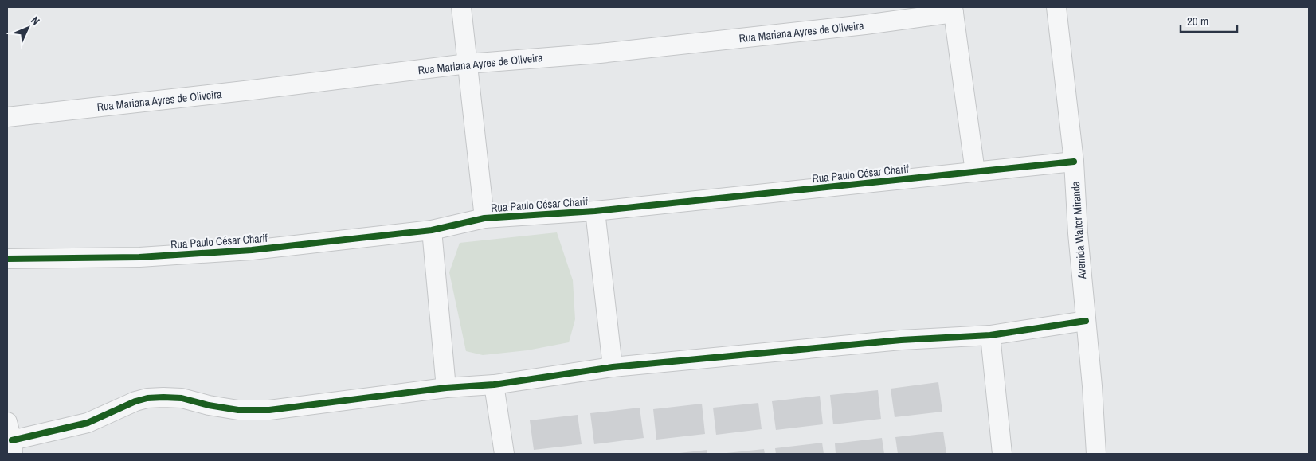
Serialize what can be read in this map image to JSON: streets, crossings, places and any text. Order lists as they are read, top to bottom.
{
  "streets": {
    "street": ["Rua Mariana Ayres de Oliveira", "Rua Paulo César Charif", "Avenida Walter Miranda"]
  },
  "crossings": [
    ["Rua Paulo César Charif", "Avenida Walter Miranda"]
  ],
  "scale_bar": "20 m",
  "north": "top right"
}
